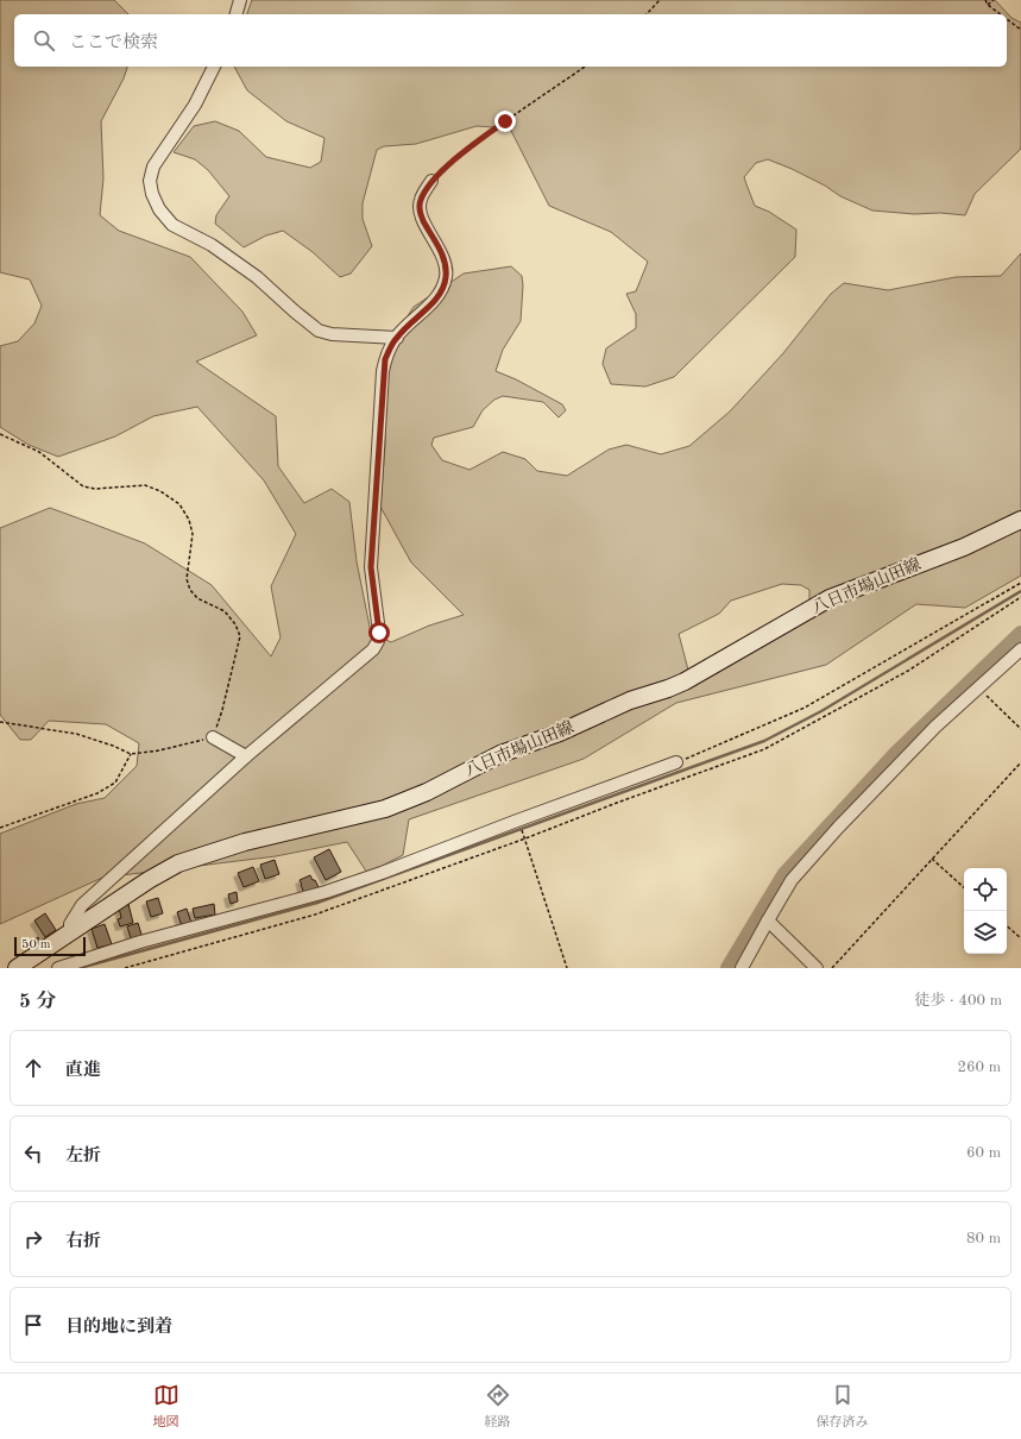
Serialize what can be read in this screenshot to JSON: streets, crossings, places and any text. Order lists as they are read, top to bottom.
{
  "streets": {
    "main road": ["八日市場山田線"]
  },
  "scale_bar": "50 m",
  "page": {
    "search": "ここで検索",
    "scale": "50 m",
    "heading": ["5 分", "徒歩 · 400 m"],
    "list": [
      ["直進", "260 m"],
      ["左折", "60 m"],
      ["右折", "80 m"],
      "目的地に到着"
    ],
    "nav": ["地図", "経路", "保存済み"]
  }
}
